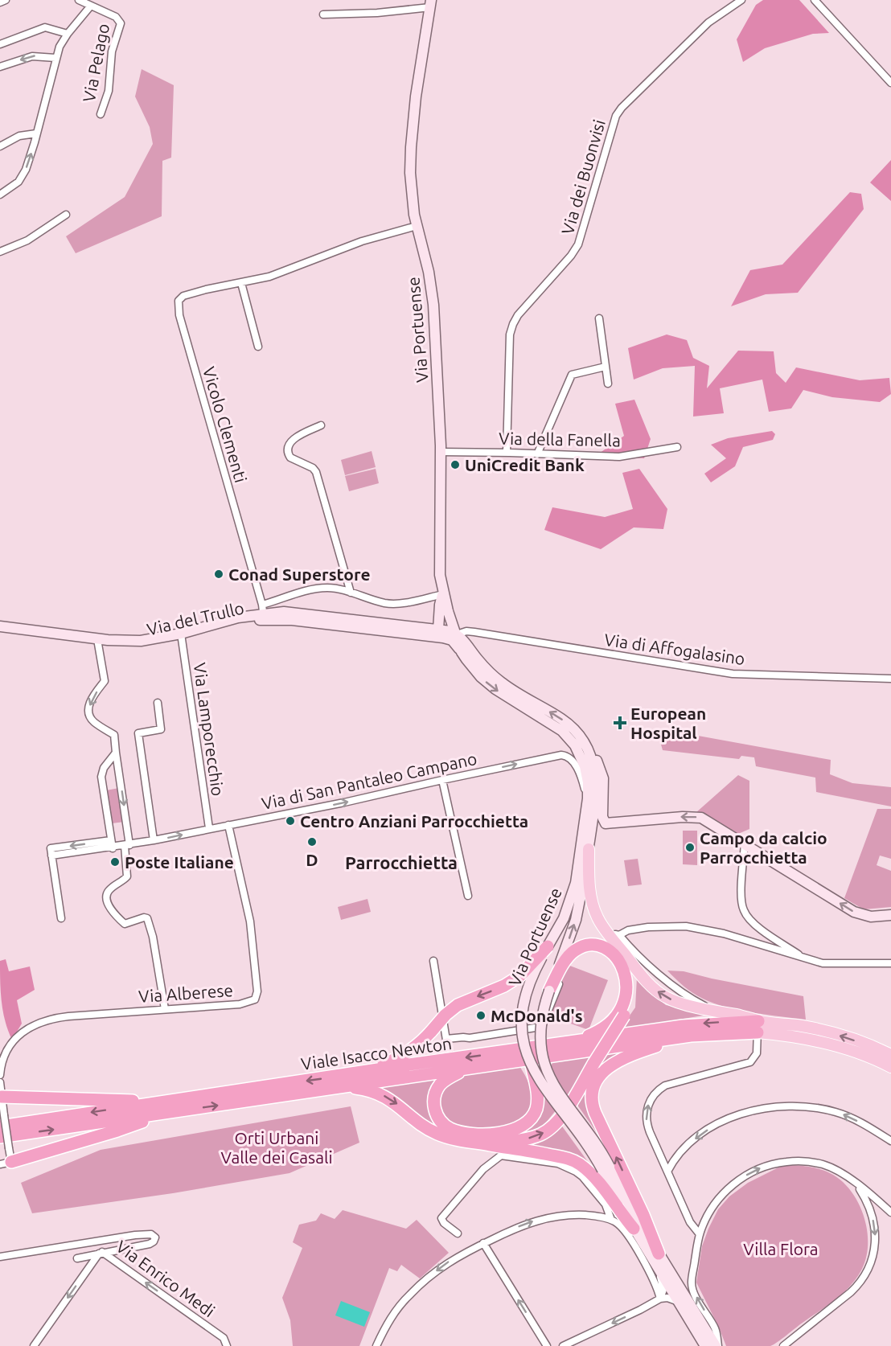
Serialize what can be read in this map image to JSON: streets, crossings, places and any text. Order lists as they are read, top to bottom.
{
  "streets": {
    "highway": ["Viale Isacco Newton"],
    "main road": ["Via Portuense", "Via del Trullo"],
    "street": [
      "Via Pelago",
      "Via dei Buonvisi",
      "Vicolo Clementi",
      "Via della Fanella",
      "Via di Affogalasino",
      "Via Lamporecchio",
      "Via di San Pantaleo Campano",
      "Via Alberese",
      "Via Enrico Medi"
    ]
  },
  "crossings": [
    ["Via dei Buonvisi", "Via della Fanella"],
    ["Via Portuense", "Vicolo Clementi"],
    ["Via Portuense", "Via della Fanella"],
    ["Via Portuense", "Via del Trullo"],
    ["Via Portuense", "Via di Affogalasino"],
    ["Via Portuense", "Via di San Pantaleo Campano"],
    ["Vicolo Clementi", "Via del Trullo"],
    ["Via del Trullo", "Via di Affogalasino"],
    ["Via del Trullo", "Via Lamporecchio"],
    ["Via Lamporecchio", "Via di San Pantaleo Campano"],
    ["Via di San Pantaleo Campano", "Via Alberese"]
  ],
  "one_way": ["Via di San Pantaleo Campano", "Via Enrico Medi"],
  "districts": ["Parrocchietta"],
  "parks": ["Orti Urbani Valle dei Casali", "Villa Flora"],
  "places": {
    "other": [
      "UniCredit Bank",
      "Conad Superstore",
      "Centro Anziani Parrocchietta",
      "D",
      "Campo da calcio Parrocchietta",
      "Poste Italiane",
      "McDonald's"
    ],
    "health": ["European Hospital"]
  }
}
